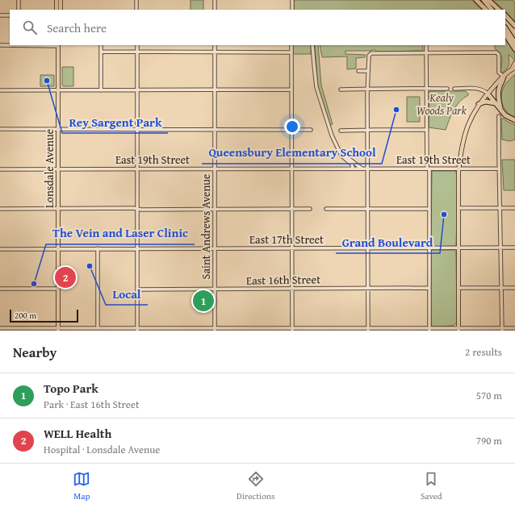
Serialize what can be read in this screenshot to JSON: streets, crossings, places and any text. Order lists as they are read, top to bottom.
{
  "streets": {
    "main road": ["Lonsdale Avenue"],
    "street": [
      "East 19th Street",
      "Saint Andrews Avenue",
      "East 17th Street",
      "East 16th Street"
    ]
  },
  "crossings": [
    ["East 19th Street", "Lonsdale Avenue"],
    ["East 19th Street", "Saint Andrews Avenue"],
    ["Lonsdale Avenue", "East 17th Street"],
    ["Saint Andrews Avenue", "East 17th Street"],
    ["Saint Andrews Avenue", "East 16th Street"]
  ],
  "parks": ["Kealy Woods Park"],
  "places": [
    "Rey Sargent Park",
    "Queensbury Elementary School",
    "Grand Boulevard",
    "Local",
    "The Vein and Laser Clinic"
  ],
  "scale_bar": "200 m",
  "page": {
    "search": "Search here",
    "pins": ["2", "1"],
    "scale": "200 m",
    "heading": ["Nearby", "2 results"],
    "list": [
      {
        "mark": "1",
        "name": "Topo Park",
        "note": "Park · East 16th Street",
        "value": "570 m"
      },
      {
        "mark": "2",
        "name": "WELL Health",
        "note": "Hospital · Lonsdale Avenue",
        "value": "790 m"
      }
    ],
    "nav": ["Map", "Directions", "Saved"]
  }
}
